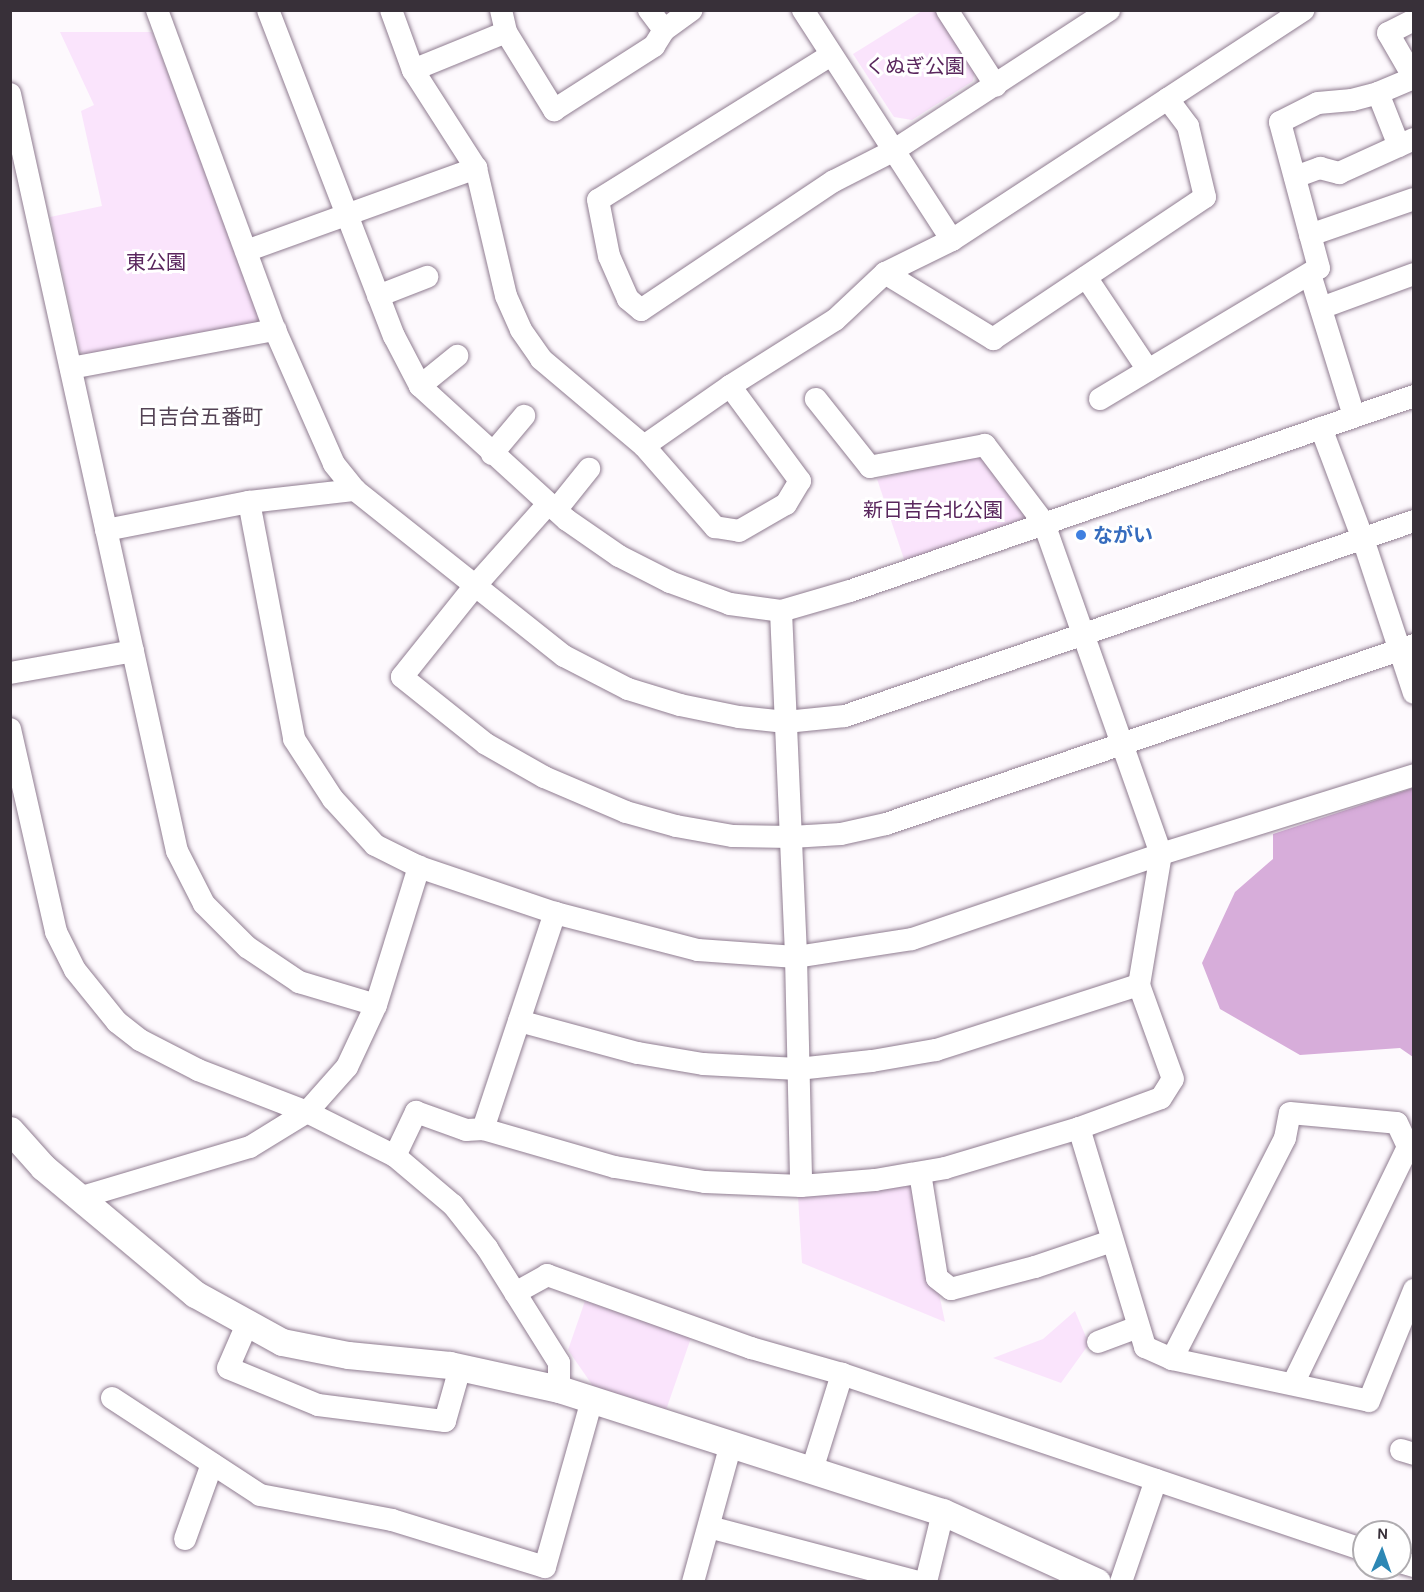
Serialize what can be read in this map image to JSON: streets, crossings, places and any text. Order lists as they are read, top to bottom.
{
  "districts": ["日吉台五番町"],
  "parks": ["くぬぎ公園", "東公園", "新日吉台北公園"],
  "places": ["ながい"],
  "north": "top"
}
